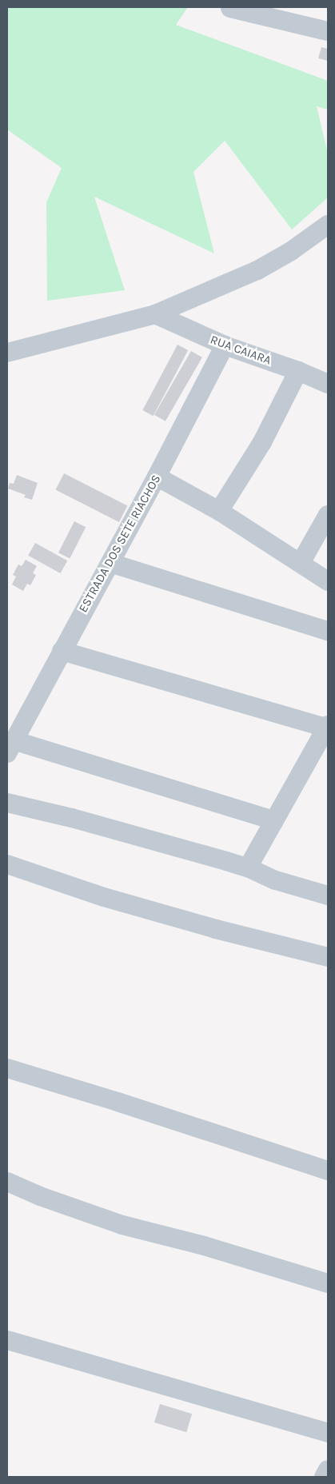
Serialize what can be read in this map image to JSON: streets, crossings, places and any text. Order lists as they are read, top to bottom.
{
  "streets": {
    "street": ["RUA CAIARA", "ESTRADA DOS SETE RIACHOS"]
  },
  "crossings": [
    ["RUA CAIARA", "ESTRADA DOS SETE RIACHOS"]
  ]
}
